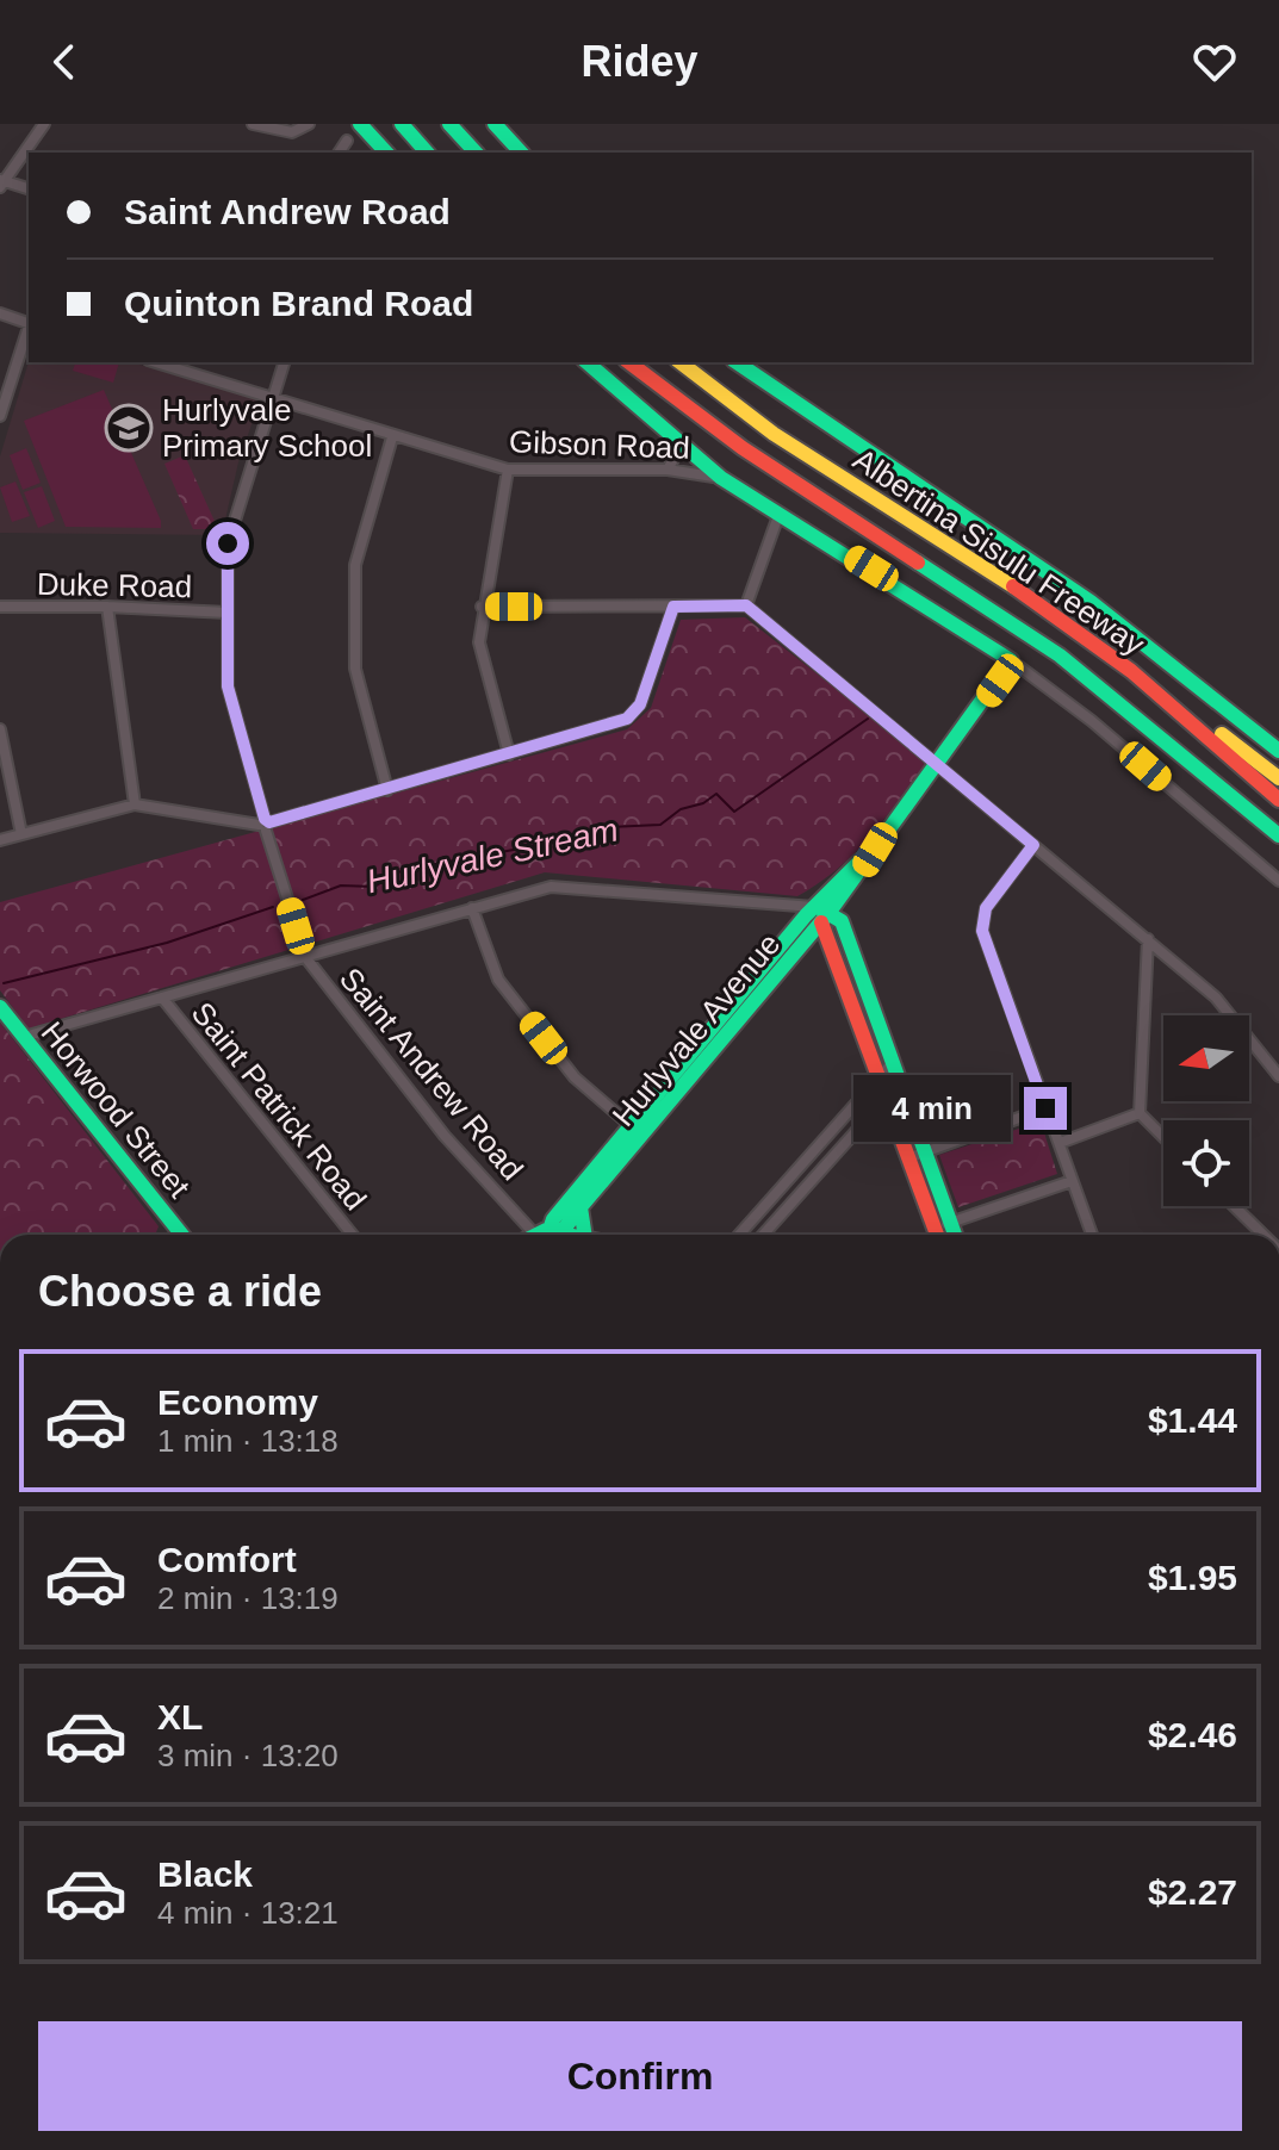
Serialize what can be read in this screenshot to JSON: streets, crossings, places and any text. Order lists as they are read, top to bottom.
{
  "streets": {
    "main road": [
      "Gibson Road",
      "Albertina Sisulu Freeway",
      "Hurlyvale Avenue",
      "Horwood Street"
    ],
    "street": ["Duke Road", "Saint Andrew Road", "Saint Patrick Road"]
  },
  "crossings": [
    ["Gibson Road", "Hurlyvale Avenue"],
    ["Gibson Road", "Saint Andrew Road"],
    ["Duke Road", "Saint Andrew Road"]
  ],
  "water": ["Hurlyvale Stream"],
  "places": {
    "school or university": ["Hurlyvale Primary School"]
  },
  "north": "left",
  "page": {
    "header": "Ridey",
    "banner": ["Saint Andrew Road", "Quinton Brand Road"],
    "bubble": "4 min",
    "heading": "Choose a ride",
    "list": [
      {
        "name": "Economy",
        "note": "1 min · 13:18",
        "value": "$1.44"
      },
      {
        "name": "Comfort",
        "note": "2 min · 13:19",
        "value": "$1.95"
      },
      {
        "name": "XL",
        "note": "3 min · 13:20",
        "value": "$2.46"
      },
      {
        "name": "Black",
        "note": "4 min · 13:21",
        "value": "$2.27"
      }
    ],
    "buttons": "Confirm"
  }
}
